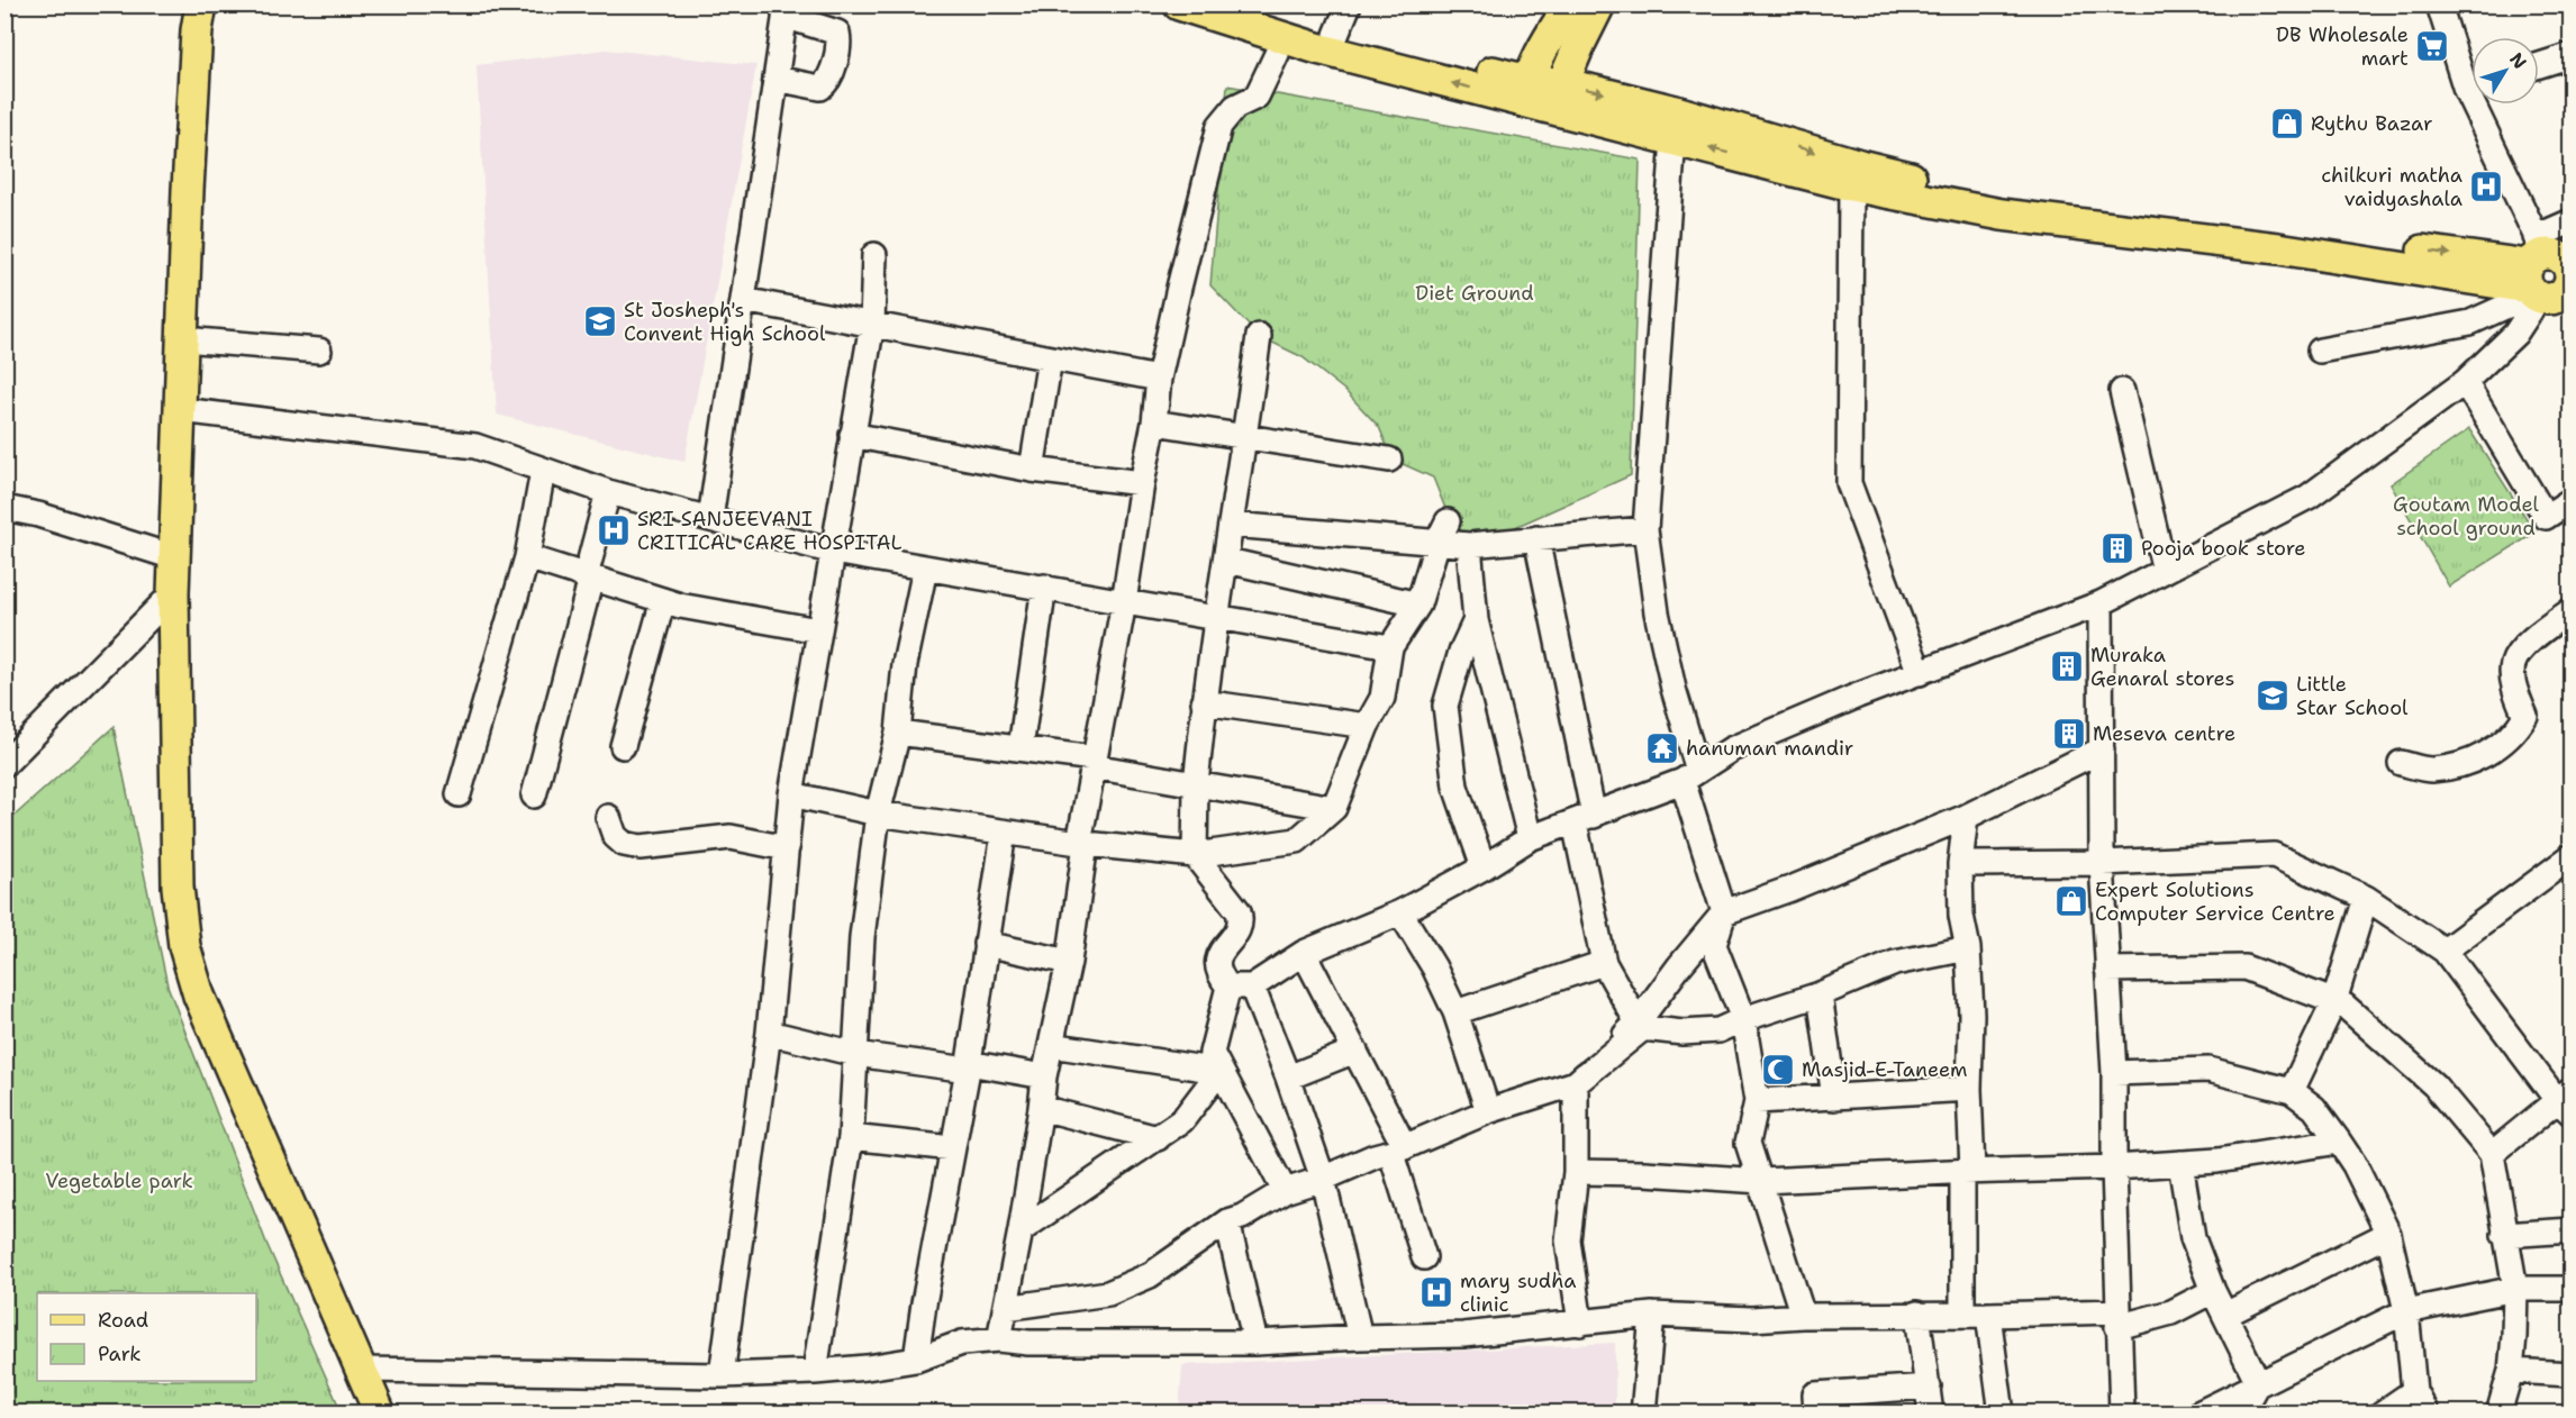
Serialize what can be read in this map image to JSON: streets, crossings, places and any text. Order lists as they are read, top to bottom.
{
  "parks": ["Diet Ground", "Goutam Model school ground", "Vegetable park"],
  "places": {
    "supermarket": ["DB Wholesale mart"],
    "shop": ["Rythu Bazar", "Expert Solutions Computer Service Centre"],
    "hospital": ["chilkuri matha vaidyashala", "SRI SANJEEVANI CRITICAL CARE HOSPITAL", "mary sudha clinic"],
    "school or university": ["St Josheph's Convent High School", "Little Star School"],
    "building": ["Pooja book store", "Muraka Genaral stores", "Meseva centre"],
    "temple": ["hanuman mandir"],
    "mosque": ["Masjid-E-Taneem"]
  },
  "legend": ["Road", "Park"],
  "north": "top right"
}
